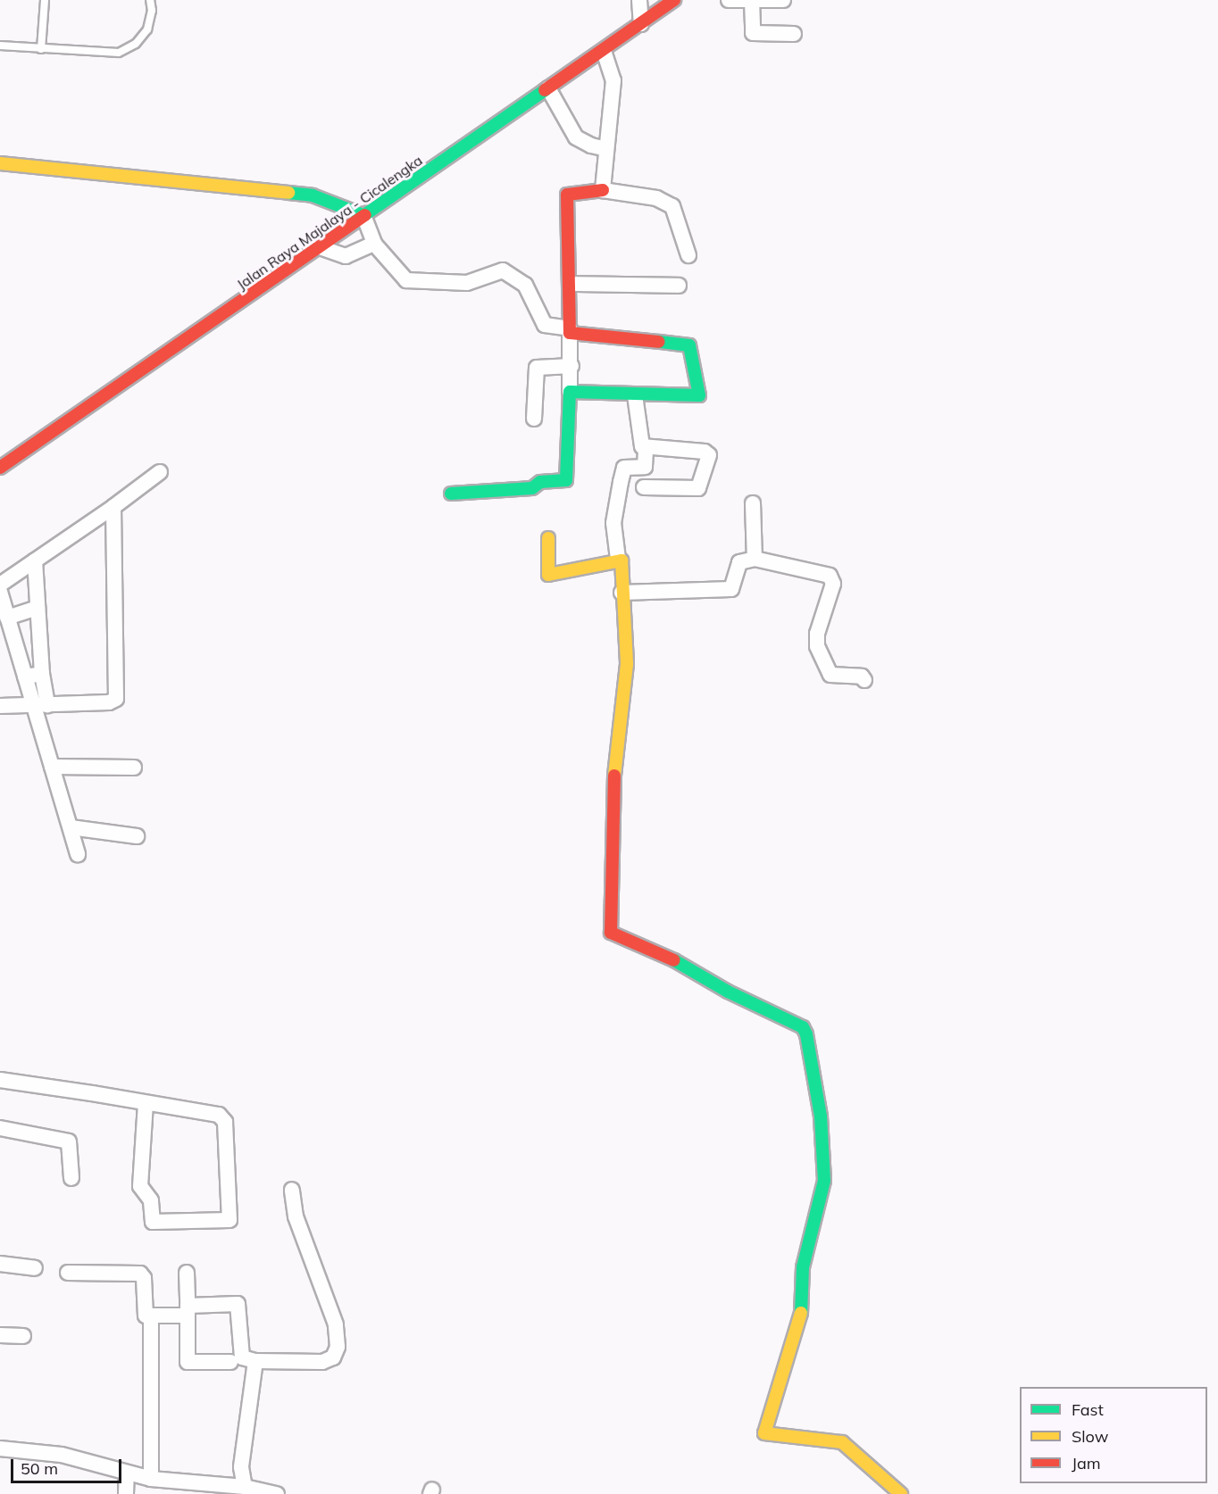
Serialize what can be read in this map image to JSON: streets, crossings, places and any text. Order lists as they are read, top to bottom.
{
  "streets": {
    "street": ["Jalan Raya Majalaya - Cicalengka"]
  },
  "legend": ["Fast", "Slow", "Jam"],
  "scale_bar": "50 m"
}
